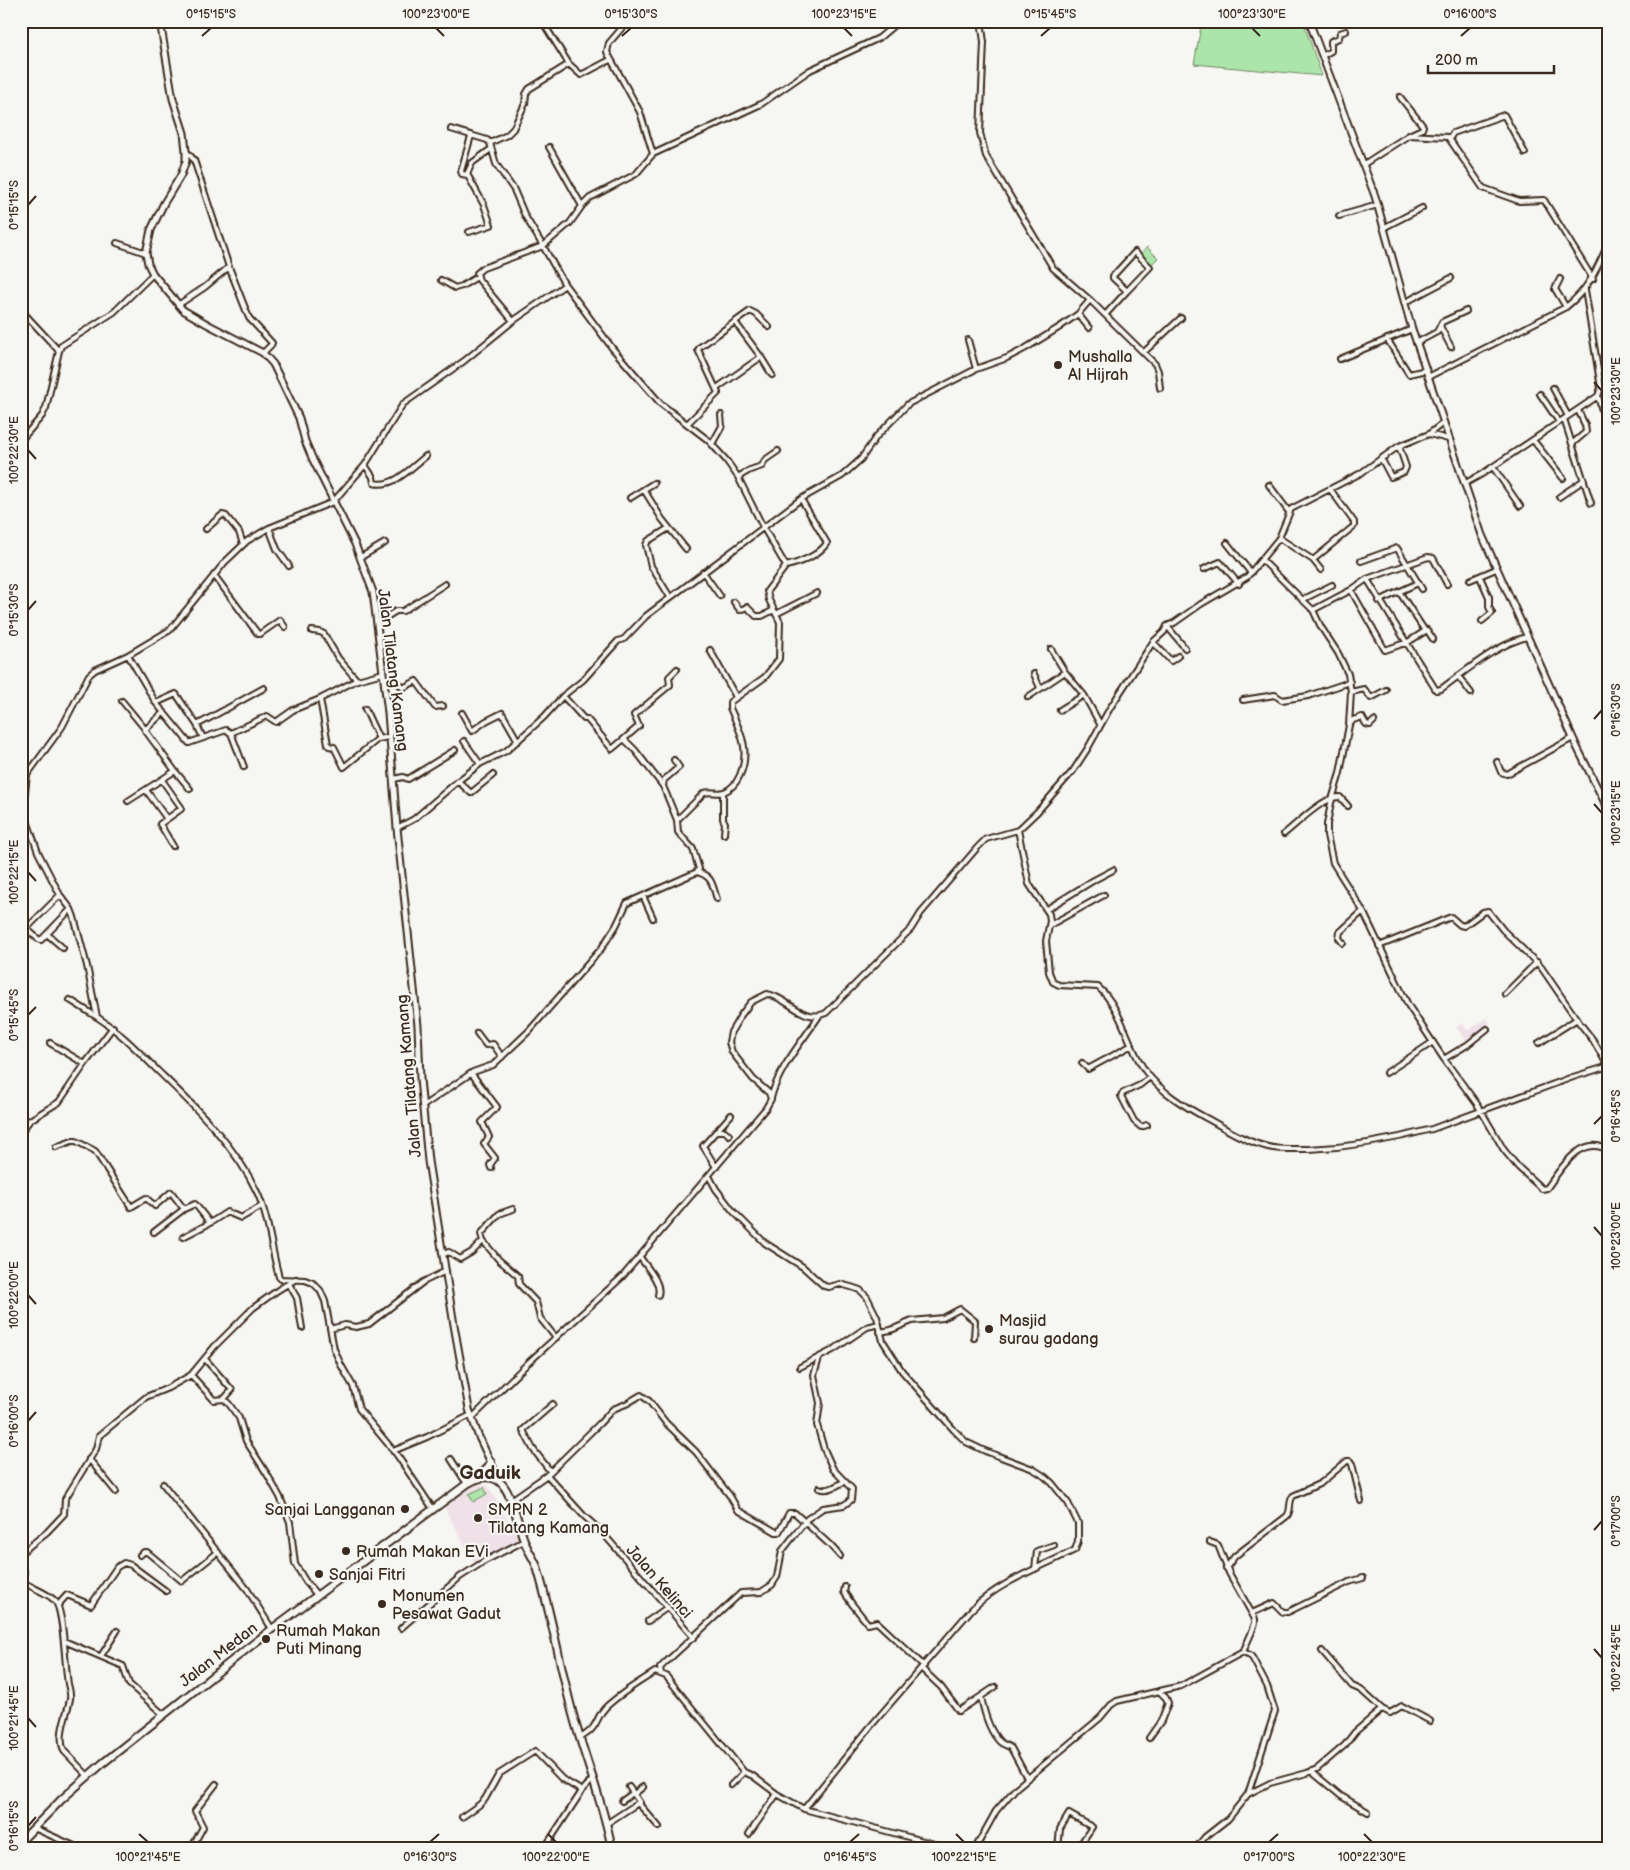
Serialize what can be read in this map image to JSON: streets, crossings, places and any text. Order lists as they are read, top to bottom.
{
  "streets": {
    "highway": ["Jalan Medan"],
    "street": ["Jalan Tilatang Kamang", "Jalan Kelinci"]
  },
  "crossings": [
    ["Jalan Tilatang Kamang", "Jalan Medan"]
  ],
  "districts": ["Gaduik"],
  "places": [
    "Mushalla Al Hijrah",
    "Masjid surau gadang",
    "Sanjai Langganan",
    "SMPN 2 Tilatang Kamang",
    "Rumah Makan EVi",
    "Sanjai Fitri",
    "Monumen Pesawat Gadut",
    "Rumah Makan Puti Minang"
  ],
  "scale_bar": "200 m",
  "coordinates": [
    "0°15'15\"S",
    "100°23'00\"E",
    "0°15'30\"S",
    "100°23'15\"E",
    "0°15'45\"S",
    "100°23'30\"E",
    "0°16'00\"S",
    "100°22'30\"E",
    "0°16'30\"S",
    "100°22'15\"E",
    "0°16'45\"S",
    "100°22'00\"E",
    "0°17'00\"S",
    "100°22'45\"E",
    "100°21'45\"E",
    "0°16'15\"S"
  ]
}
